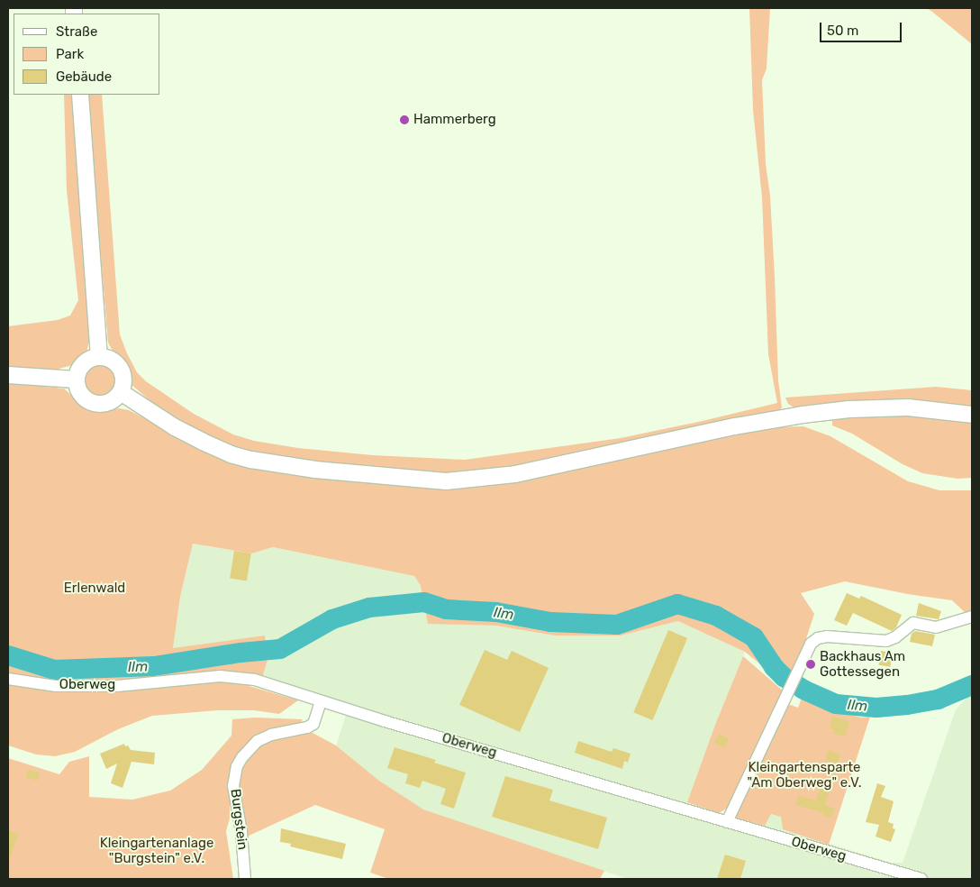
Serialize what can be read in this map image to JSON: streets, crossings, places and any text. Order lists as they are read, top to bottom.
{
  "streets": {
    "street": ["Oberweg", "Burgstein"]
  },
  "crossings": [
    ["Oberweg", "Burgstein"]
  ],
  "water": ["Ilm"],
  "parks": ["Erlenwald", "Kleingartensparte \"Am Oberweg\" e.V.", "Kleingartenanlage \"Burgstein\" e.V."],
  "places": ["Hammerberg", "Backhaus Am Gottessegen"],
  "legend": ["Straße", "Park", "Gebäude"],
  "scale_bar": "50 m"
}
